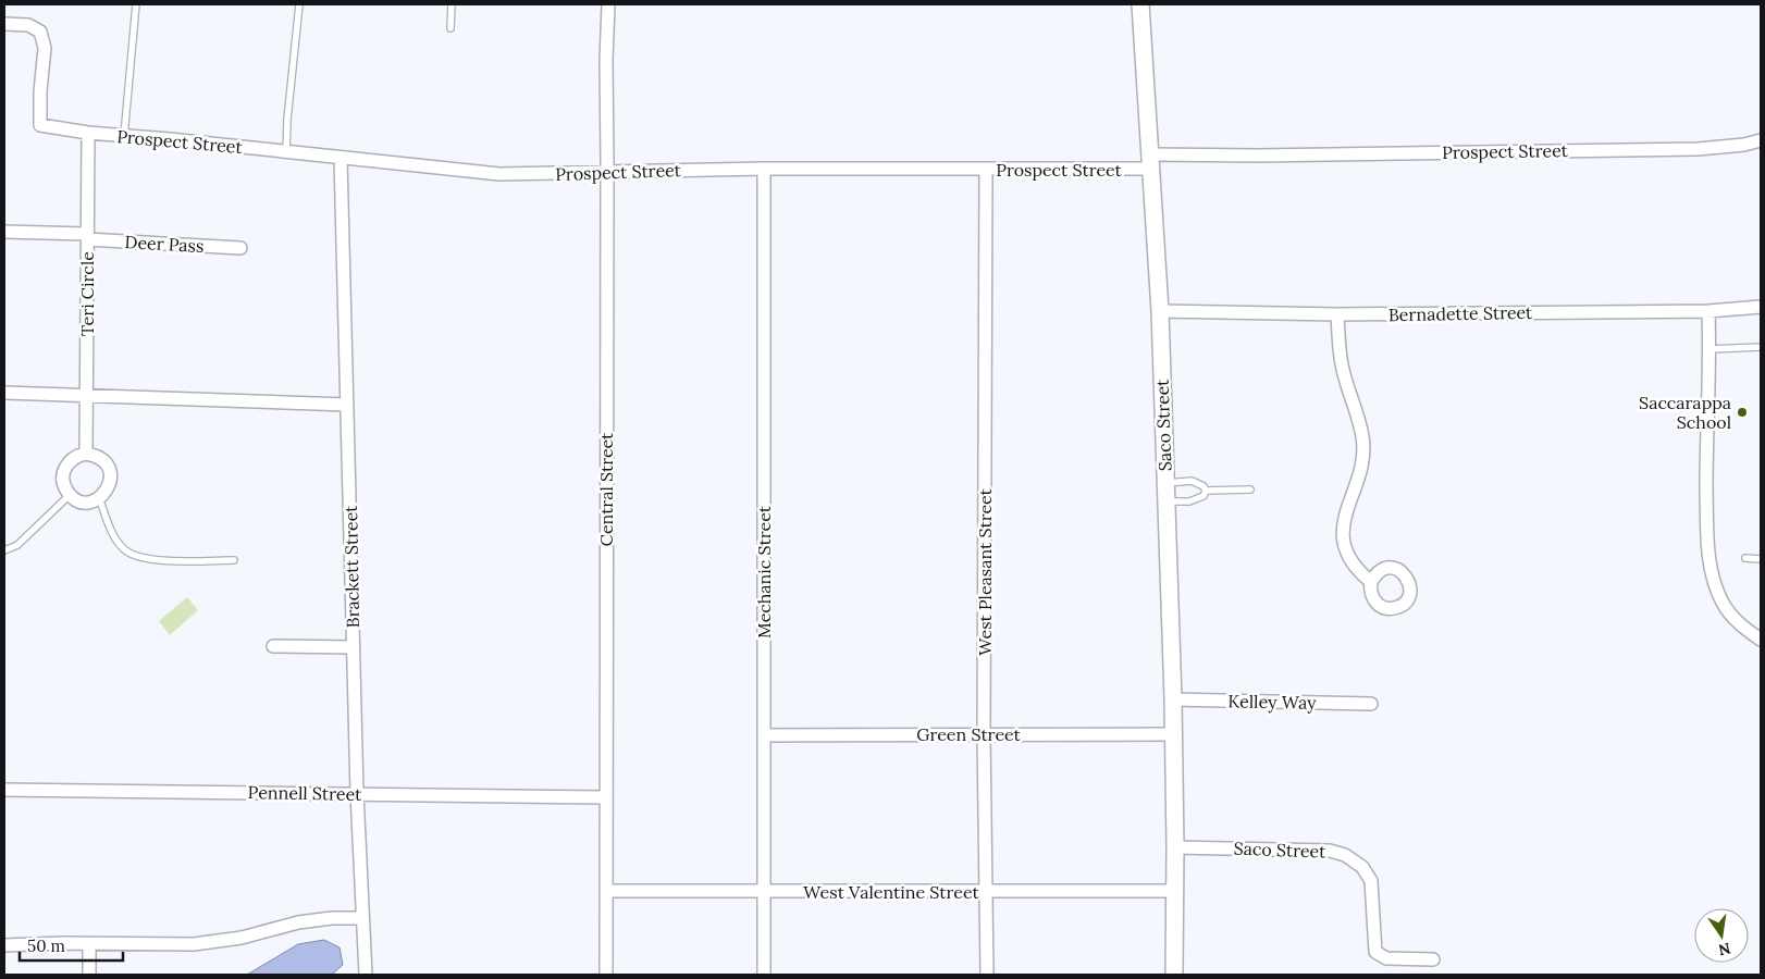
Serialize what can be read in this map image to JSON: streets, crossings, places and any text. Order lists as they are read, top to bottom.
{
  "streets": {
    "main road": ["Saco Street"],
    "street": [
      "Prospect Street",
      "Deer Pass",
      "Teri Circle",
      "Bernadette Street",
      "Central Street",
      "Brackett Street",
      "Mechanic Street",
      "West Pleasant Street",
      "Kelley Way",
      "Green Street",
      "Pennell Street",
      "West Valentine Street"
    ]
  },
  "crossings": [
    ["Prospect Street", "Teri Circle"],
    ["Prospect Street", "Saco Street"],
    ["Prospect Street", "Central Street"],
    ["Prospect Street", "Brackett Street"],
    ["Prospect Street", "Mechanic Street"],
    ["Prospect Street", "West Pleasant Street"],
    ["Deer Pass", "Teri Circle"],
    ["Bernadette Street", "Saco Street"],
    ["Saco Street", "Kelley Way"],
    ["Saco Street", "Green Street"],
    ["Saco Street", "West Valentine Street"],
    ["Central Street", "Pennell Street"],
    ["Central Street", "West Valentine Street"],
    ["Brackett Street", "Pennell Street"],
    ["Mechanic Street", "Green Street"],
    ["Mechanic Street", "West Valentine Street"],
    ["West Pleasant Street", "Green Street"],
    ["West Pleasant Street", "West Valentine Street"]
  ],
  "places": ["Saccarappa School"],
  "scale_bar": "50 m",
  "north": "bottom"
}
